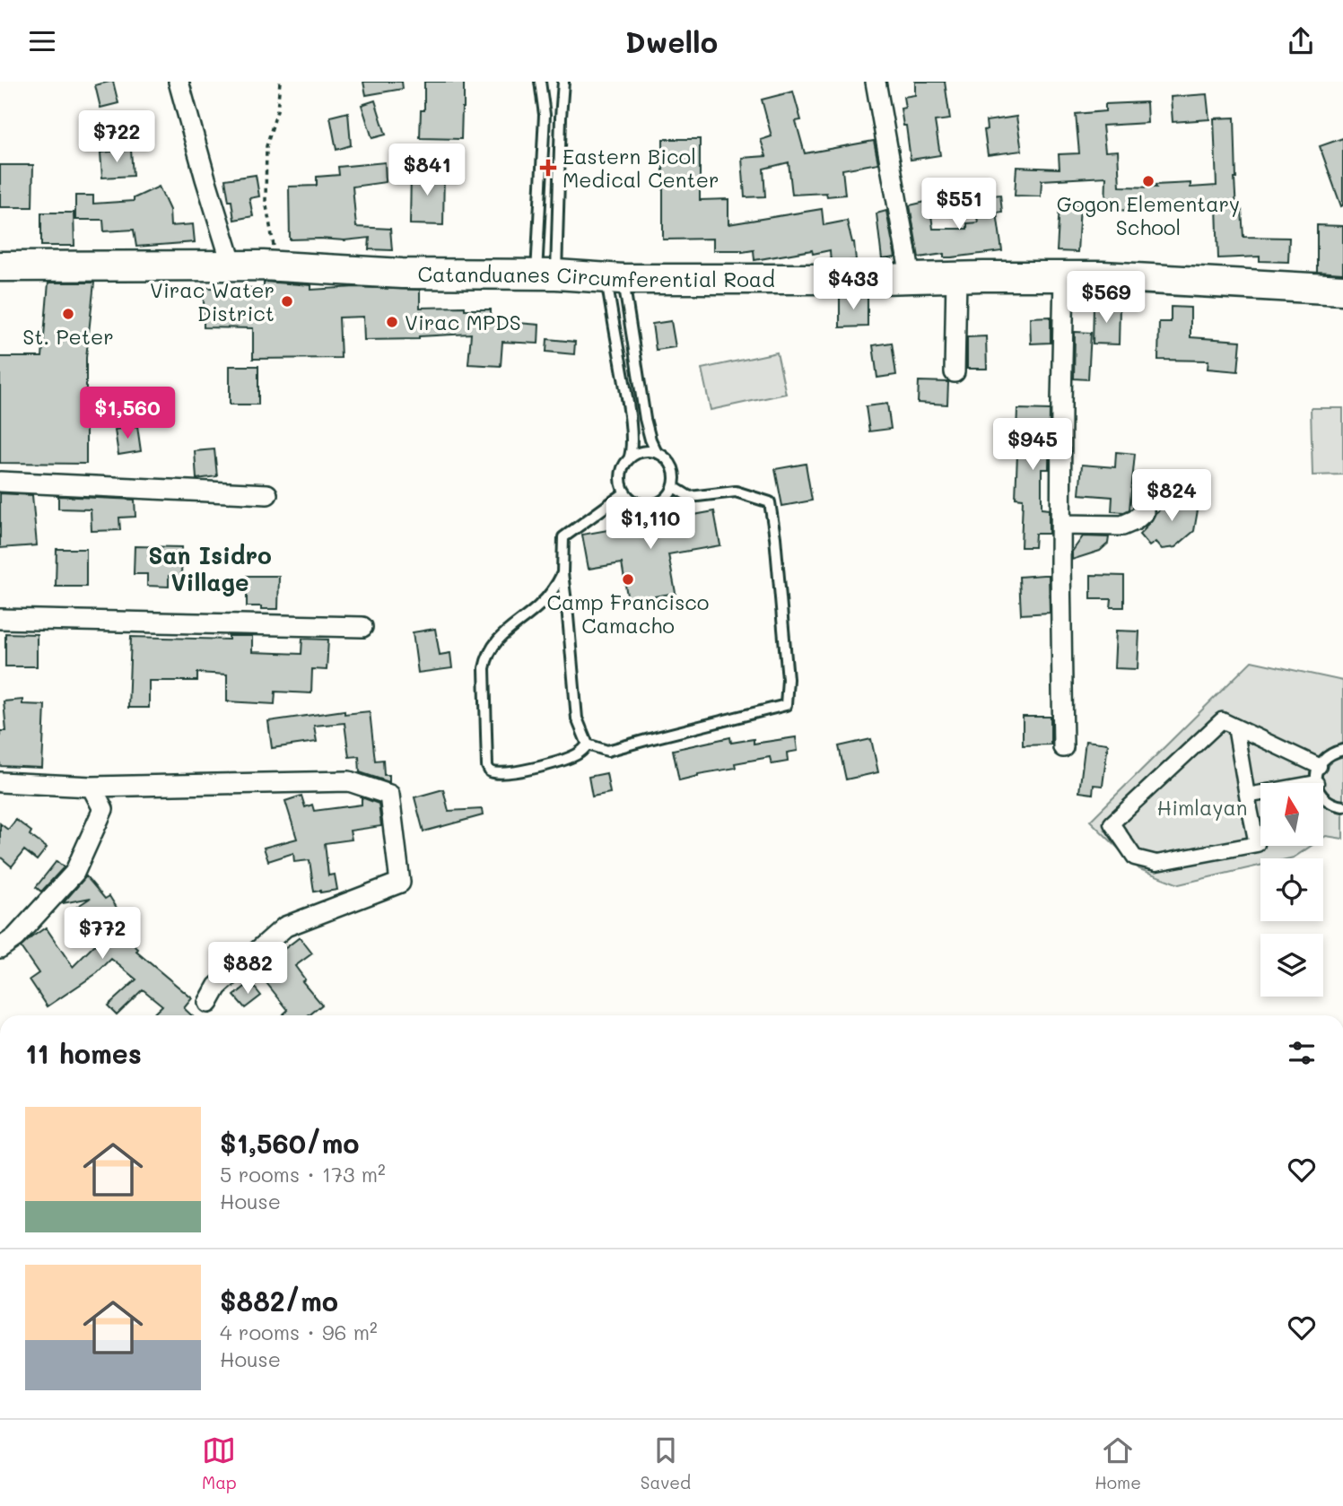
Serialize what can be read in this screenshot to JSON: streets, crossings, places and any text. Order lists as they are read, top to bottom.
{
  "streets": {
    "main road": ["Catanduanes Circumferential Road"]
  },
  "districts": ["San Isidro Village"],
  "parks": ["Himlayan"],
  "places": {
    "health": ["Eastern Bicol Medical Center"],
    "other": [
      "Gogon Elementary School",
      "Virac Water District",
      "St. Peter",
      "Virac MPDS",
      "Camp Francisco Camacho"
    ]
  },
  "north": "top",
  "page": {
    "header": "Dwello",
    "price": [
      "$722",
      "$841",
      "$551",
      "$433",
      "$569",
      "$1,560",
      "$945",
      "$824",
      "$1,110",
      "$772",
      "$882"
    ],
    "heading": "11 homes",
    "list": [
      {
        "name": "$1,560/mo",
        "note": "5 rooms · 173 m² · House"
      },
      {
        "name": "$882/mo",
        "note": "4 rooms · 96 m² · House"
      }
    ],
    "tabs": ["Map", "Saved", "Home"]
  }
}
